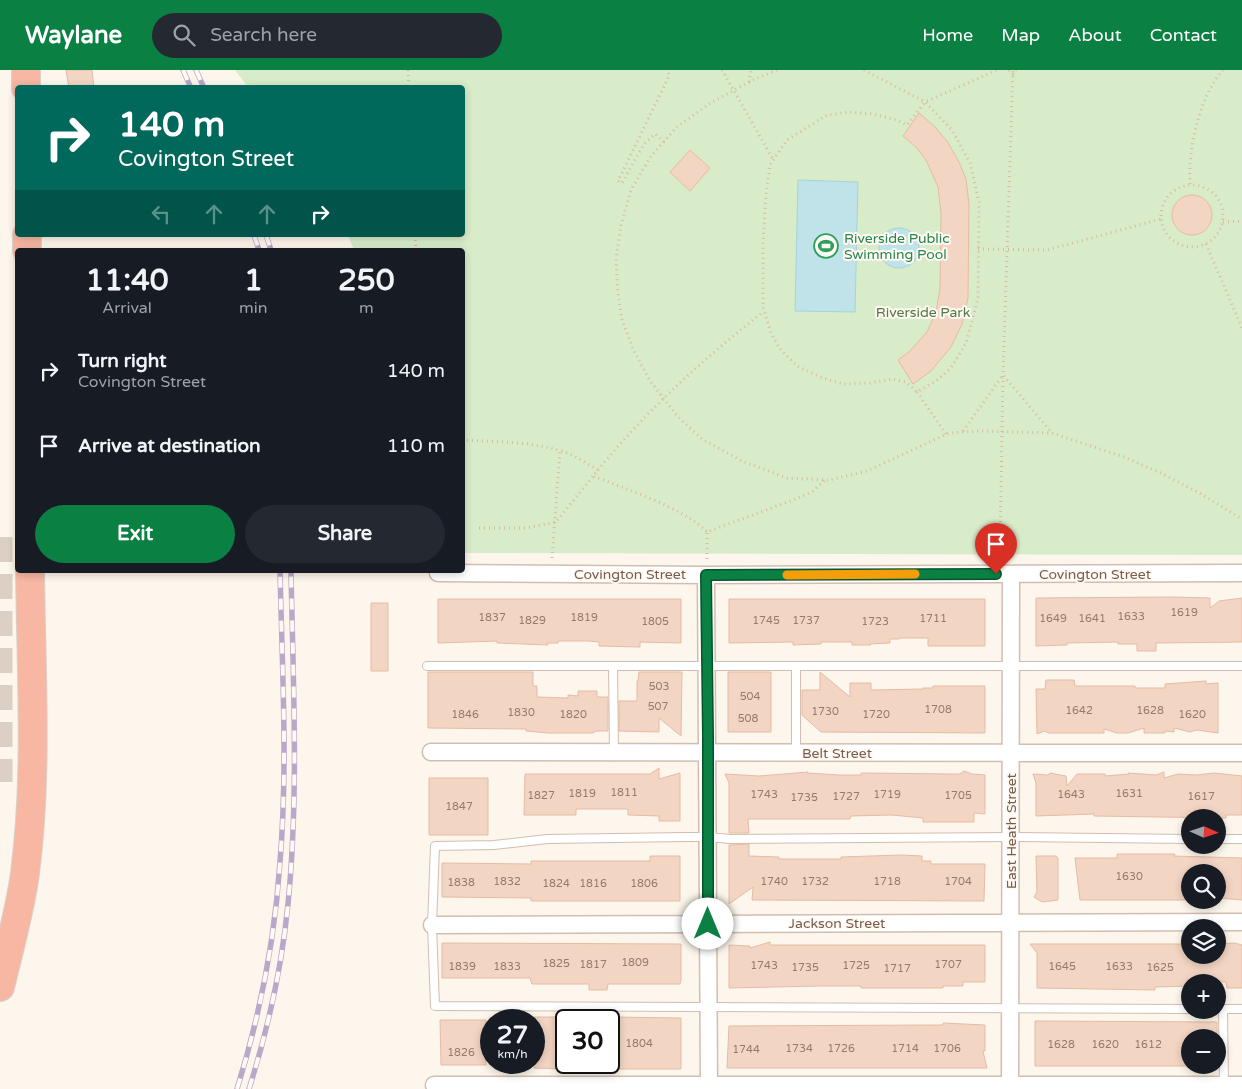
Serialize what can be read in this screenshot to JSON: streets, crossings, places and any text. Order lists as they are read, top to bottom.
{
  "streets": {
    "street": [
      "Covington Street",
      "Belt Street",
      "East Heath Street",
      "Jackson Street"
    ]
  },
  "crossings": [
    ["Covington Street", "East Heath Street"],
    ["Belt Street", "East Heath Street"],
    ["East Heath Street", "Jackson Street"]
  ],
  "parks": ["Riverside Park"],
  "places": {
    "sports": ["Riverside Public Swimming Pool"]
  },
  "house_numbers": [
    "1619",
    "1633",
    "1837",
    "1819",
    "1711",
    "1649",
    "1641",
    "1829",
    "1745",
    "1737",
    "1805",
    "1723",
    "503",
    "504",
    "507",
    "1708",
    "1642",
    "1628",
    "1730",
    "1830",
    "1846",
    "1820",
    "1720",
    "1620",
    "508",
    "1811",
    "1819",
    "1631",
    "1743",
    "1719",
    "1643",
    "1827",
    "1705",
    "1727",
    "1617",
    "1735",
    "1847",
    "1630",
    "1832",
    "1740",
    "1732",
    "1718",
    "1704",
    "1838",
    "1824",
    "1816",
    "1806",
    "1809",
    "1825",
    "1817",
    "1707",
    "1743",
    "1725",
    "1839",
    "1833",
    "1645",
    "1633",
    "1735",
    "1625",
    "1717",
    "1804",
    "1628",
    "1620",
    "1612",
    "1734",
    "1726",
    "1714",
    "1706",
    "1744",
    "1826"
  ],
  "north": "right",
  "page": {
    "header": "Waylane",
    "search": "Search here",
    "nav": [
      "Home",
      "Map",
      "About",
      "Contact"
    ],
    "turn": ["140 m", "Covington Street"],
    "eta": [
      "11:40",
      "Arrival",
      "1",
      "min",
      "250",
      "m"
    ],
    "list": [
      {
        "name": "Turn right",
        "note": "Covington Street",
        "value": "140 m"
      },
      {
        "name": "Arrive at destination",
        "value": "110 m"
      }
    ],
    "buttons": ["Exit", "Share"],
    "map_buttons": ["+", "−"],
    "speed": "27 km/h",
    "limit": "30"
  }
}
